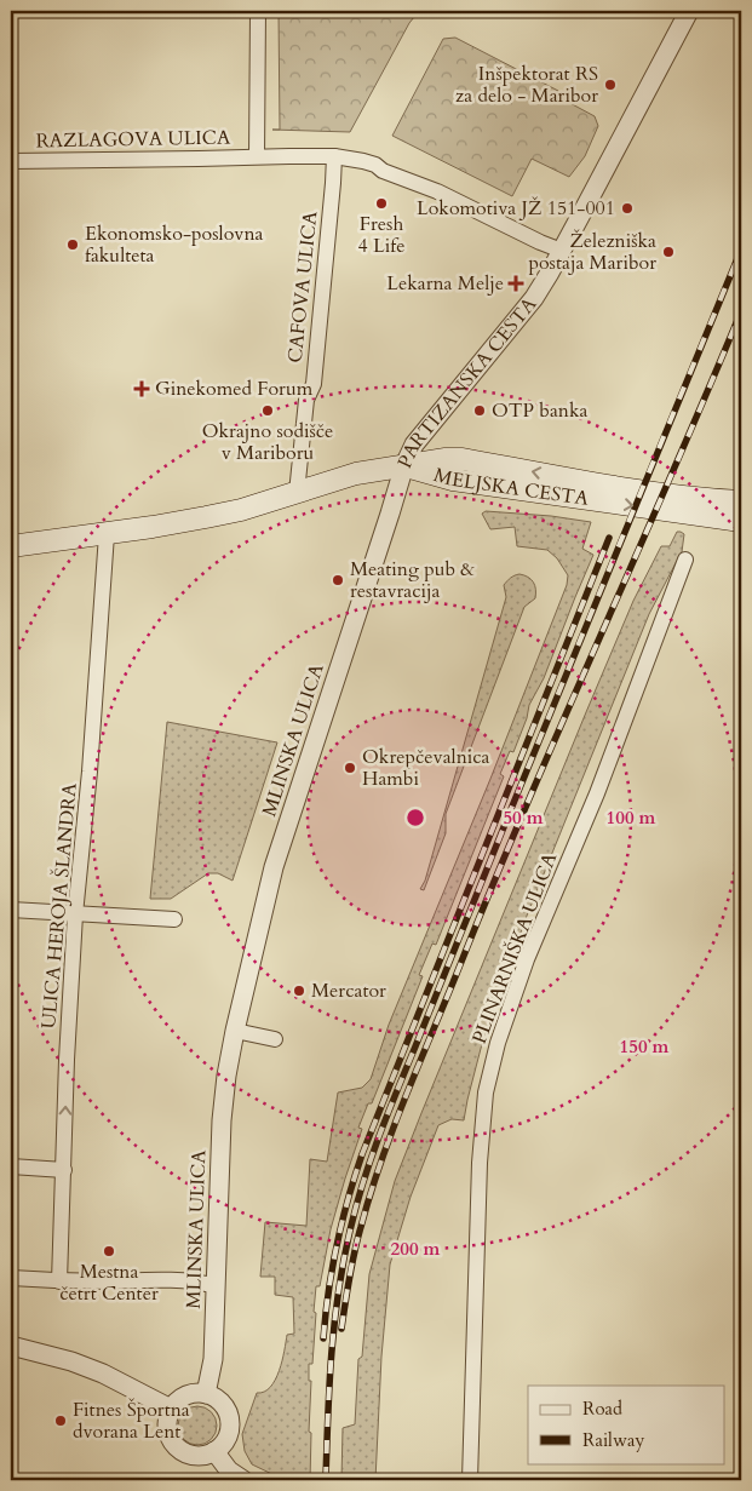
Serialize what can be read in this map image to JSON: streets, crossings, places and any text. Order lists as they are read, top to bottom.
{
  "streets": {
    "main road": ["PARTIZANSKA CESTA", "MELJSKA CESTA"],
    "street": [
      "RAZLAGOVA ULICA",
      "CAFOVA ULICA",
      "MLINSKA ULICA",
      "ULICA HEROJA ŠLANDRA",
      "PLINARNIŠKA ULICA"
    ]
  },
  "crossings": [
    ["RAZLAGOVA ULICA", "CAFOVA ULICA"],
    ["RAZLAGOVA ULICA", "PARTIZANSKA CESTA"],
    ["CAFOVA ULICA", "PARTIZANSKA CESTA"],
    ["PARTIZANSKA CESTA", "MELJSKA CESTA"],
    ["PARTIZANSKA CESTA", "MLINSKA ULICA"],
    ["PARTIZANSKA CESTA", "ULICA HEROJA ŠLANDRA"],
    ["MELJSKA CESTA", "MLINSKA ULICA"]
  ],
  "places": {
    "other": [
      "Inšpektorat RS za delo - Maribor",
      "Fresh 4 Life",
      "Lokomotiva JŽ 151-001",
      "Ekonomsko-poslovna fakulteta",
      "Železniška postaja Maribor",
      "Okrajno sodišče v Mariboru",
      "OTP banka",
      "Meating pub & restavracija",
      "Okrepčevalnica Hambi",
      "Mercator",
      "Mestna četrt Center",
      "Fitnes Športna dvorana Lent"
    ],
    "health": ["Lekarna Melje", "Ginekomed Forum"]
  },
  "legend": ["Road", "Railway"],
  "rings": [
    "50 m",
    "100 m",
    "150 m",
    "200 m"
  ]
}
